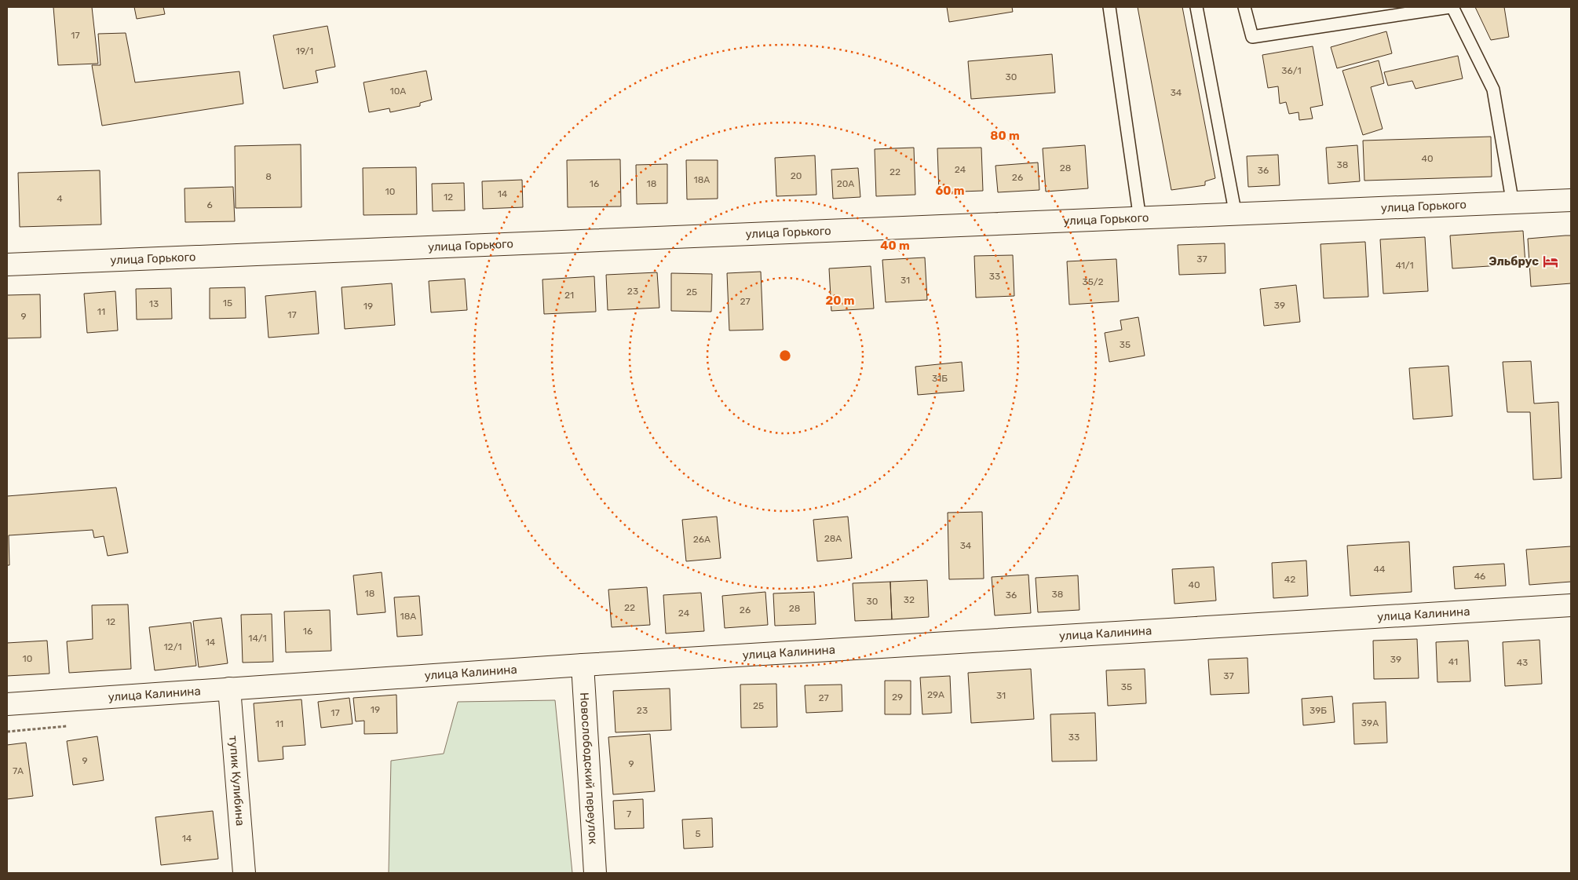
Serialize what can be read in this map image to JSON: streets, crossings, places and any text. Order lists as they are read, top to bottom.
{
  "streets": {
    "street": [
      "улица Горького",
      "улица Калинина",
      "Новослободский переулок",
      "тупик Кулибина"
    ]
  },
  "crossings": [
    ["улица Калинина", "Новослободский переулок"],
    ["улица Калинина", "тупик Кулибина"]
  ],
  "places": {
    "hotel": ["Эльбрус"]
  },
  "house_numbers": [
    "17",
    "19/1",
    "36/1",
    "30",
    "10А",
    "34",
    "40",
    "38",
    "28",
    "24",
    "36",
    "22",
    "20",
    "8",
    "26",
    "18А",
    "16",
    "18",
    "20А",
    "10",
    "14",
    "12",
    "4",
    "6",
    "37",
    "41/1",
    "33",
    "31",
    "35/2",
    "23",
    "25",
    "21",
    "27",
    "15",
    "13",
    "39",
    "19",
    "11",
    "17",
    "9",
    "35",
    "31Б",
    "28А",
    "26А",
    "34",
    "44",
    "46",
    "42",
    "40",
    "18",
    "38",
    "36",
    "32",
    "30",
    "22",
    "28",
    "26",
    "24",
    "18А",
    "12",
    "16",
    "14/1",
    "14",
    "12/1",
    "10",
    "39",
    "41",
    "43",
    "37",
    "35",
    "29А",
    "31",
    "29",
    "27",
    "25",
    "19",
    "23",
    "39Б",
    "17",
    "39А",
    "11",
    "33",
    "9",
    "9",
    "7А",
    "7",
    "5",
    "14"
  ],
  "rings": [
    "80 m",
    "60 m",
    "40 m",
    "20 m"
  ]
}
